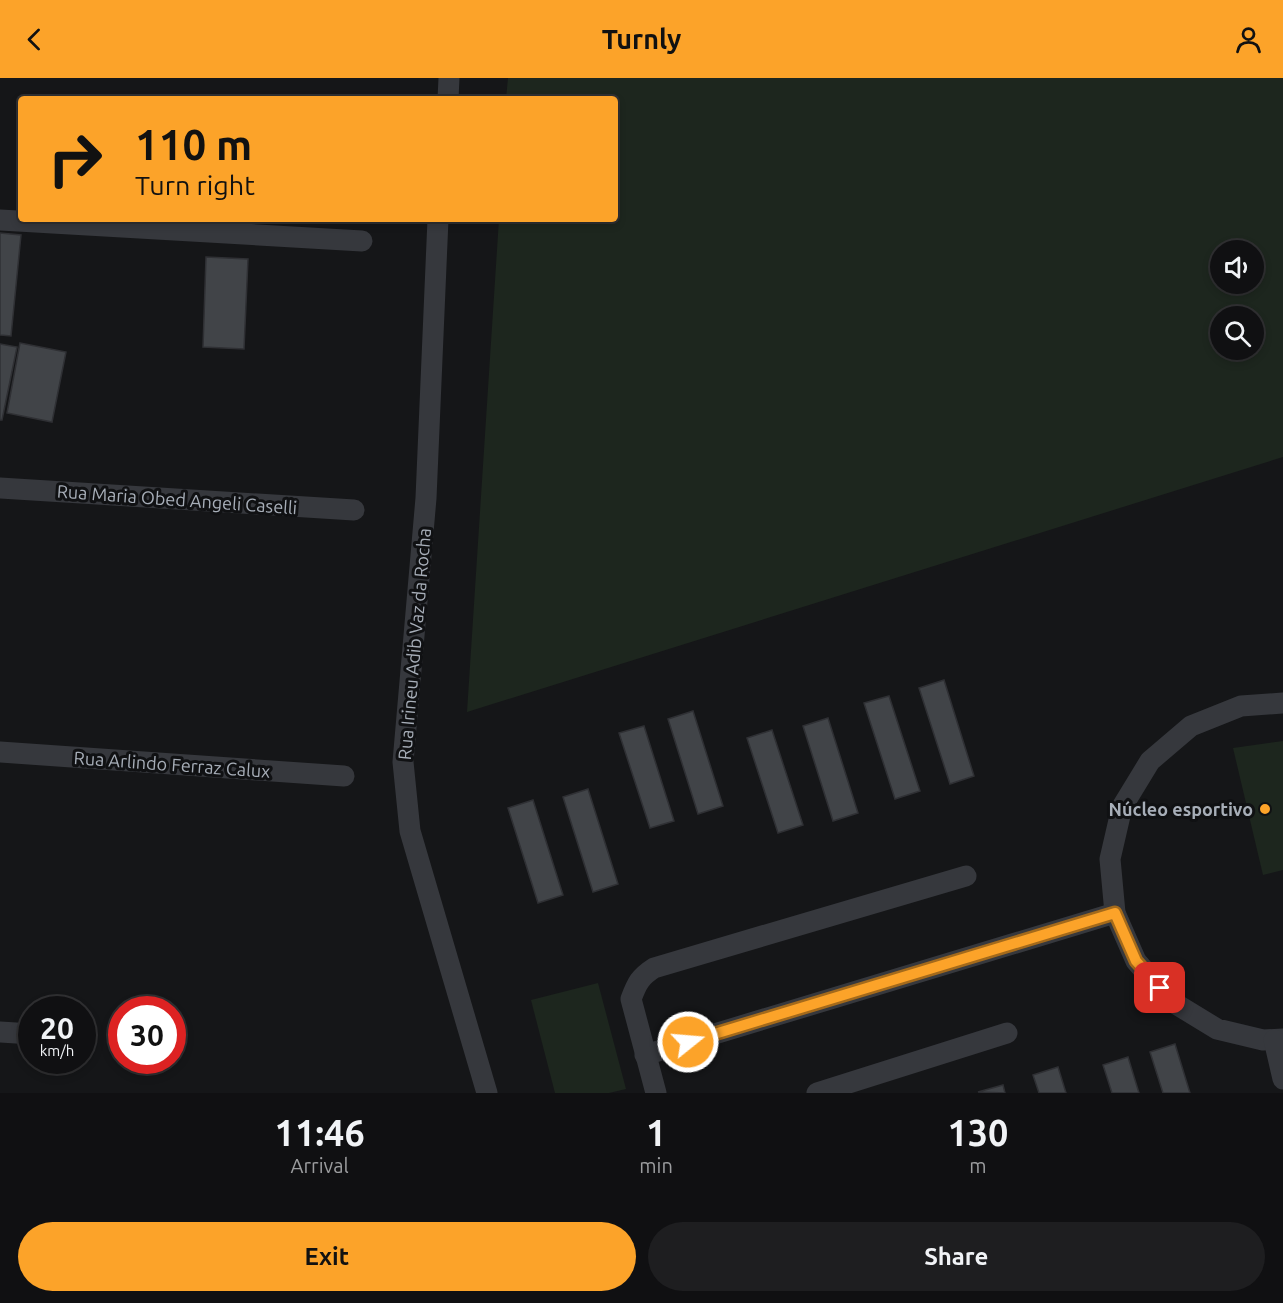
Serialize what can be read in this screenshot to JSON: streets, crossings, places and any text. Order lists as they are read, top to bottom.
{
  "streets": {
    "street": ["Rua Maria Obed Angeli Caselli", "Rua Irineu Adib Vaz da Rocha", "Rua Arlindo Ferraz Calux"]
  },
  "places": ["Núcleo esportivo"],
  "page": {
    "header": "Turnly",
    "turn": ["110 m", "Turn right"],
    "speed": "20 km/h",
    "limit": "30",
    "eta": [
      "11:46",
      "Arrival",
      "1",
      "min",
      "130",
      "m"
    ],
    "buttons": ["Exit", "Share"]
  }
}
